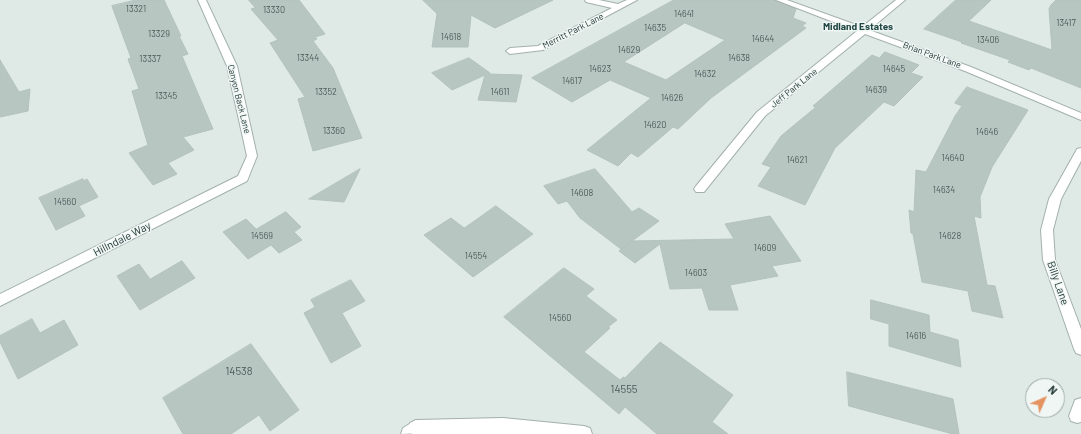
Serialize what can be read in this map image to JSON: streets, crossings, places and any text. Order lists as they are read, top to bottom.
{
  "streets": {
    "street": [
      "Merritt Park Lane",
      "Brian Park Lane",
      "Jeff Park Lane",
      "Canyon Back Lane",
      "Hillndale Way",
      "Billy Lane"
    ]
  },
  "crossings": [
    ["Brian Park Lane", "Jeff Park Lane"],
    ["Canyon Back Lane", "Hillndale Way"]
  ],
  "districts": ["Midland Estates"],
  "house_numbers": [
    "13321",
    "13330",
    "14641",
    "13417",
    "14635",
    "13329",
    "14618",
    "14644",
    "13406",
    "14629",
    "13344",
    "14638",
    "13337",
    "14623",
    "14645",
    "14632",
    "14617",
    "14639",
    "13352",
    "14611",
    "13345",
    "14626",
    "14620",
    "13360",
    "14646",
    "14640",
    "14621",
    "14634",
    "14608",
    "14560",
    "14569",
    "14628",
    "14609",
    "14554",
    "14603",
    "14560",
    "14616",
    "14538",
    "14555"
  ],
  "north": "top right"
}
